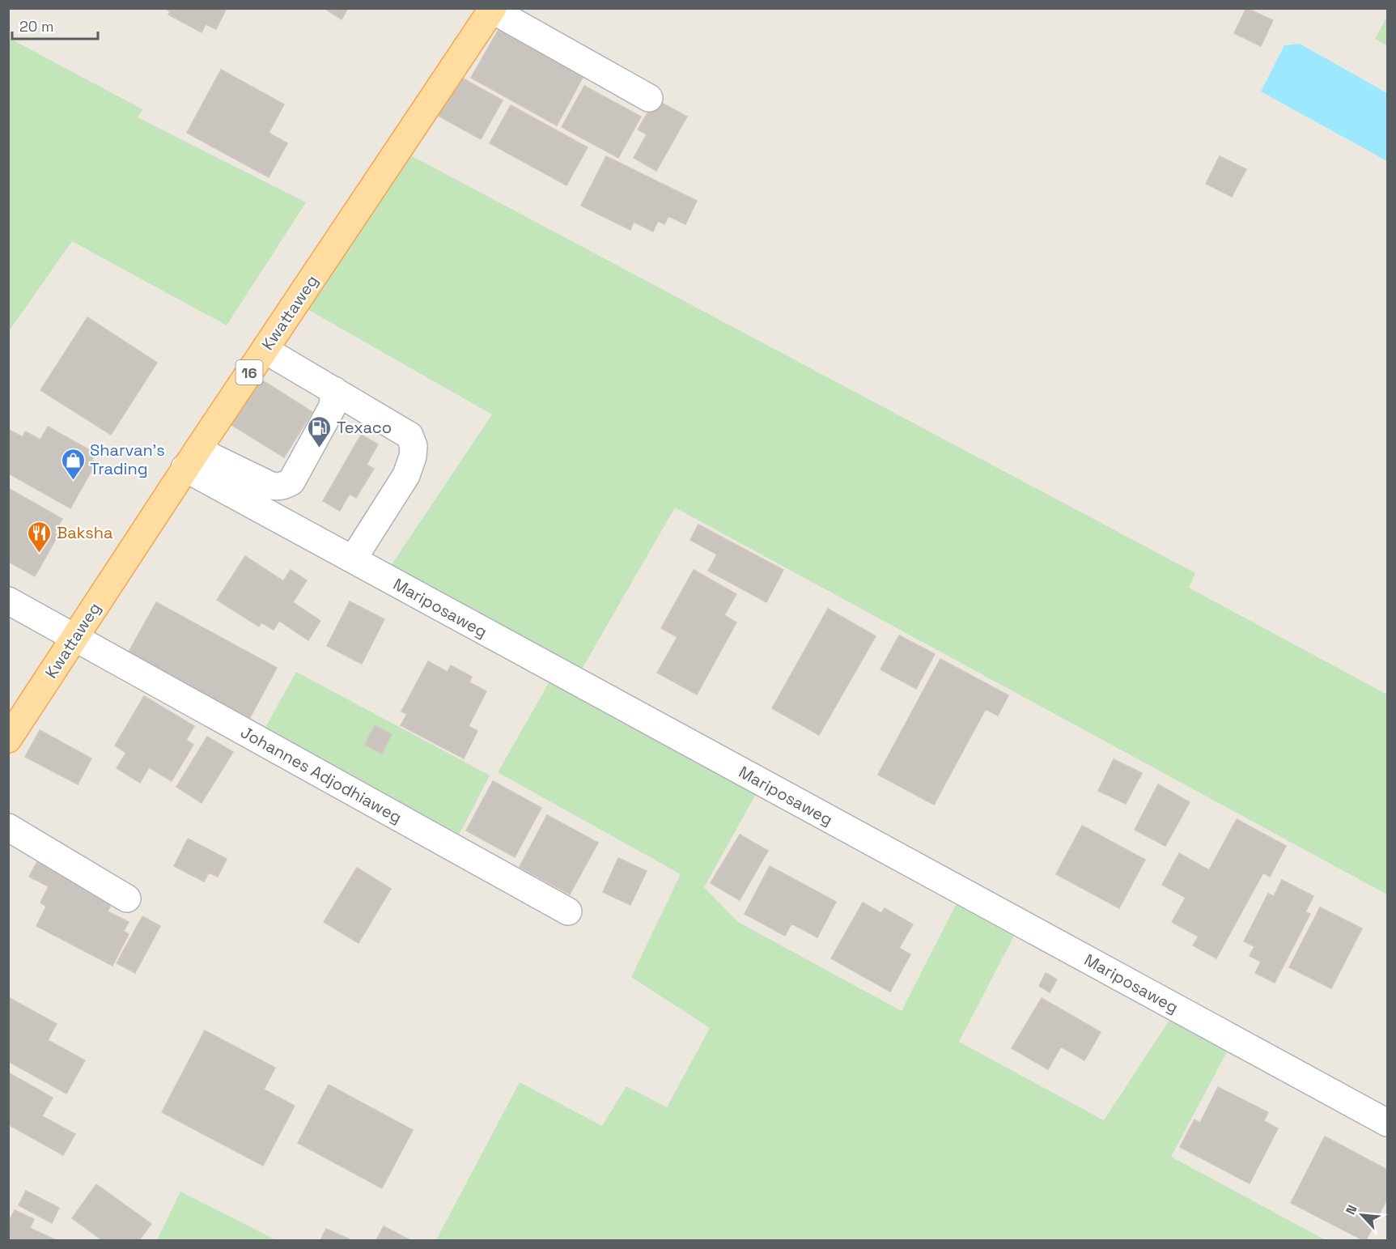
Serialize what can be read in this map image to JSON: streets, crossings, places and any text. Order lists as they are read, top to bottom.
{
  "streets": {
    "main road": ["Kwattaweg", "16"],
    "street": ["Mariposaweg", "Johannes Adjodhiaweg"]
  },
  "crossings": [
    ["Kwattaweg", "Mariposaweg"],
    ["Kwattaweg", "Johannes Adjodhiaweg"]
  ],
  "places": {
    "fuel station": ["Texaco"],
    "shop": ["Sharvan's Trading"],
    "restaurant": ["Baksha"]
  },
  "scale_bar": "20 m",
  "north": "top left"
}
